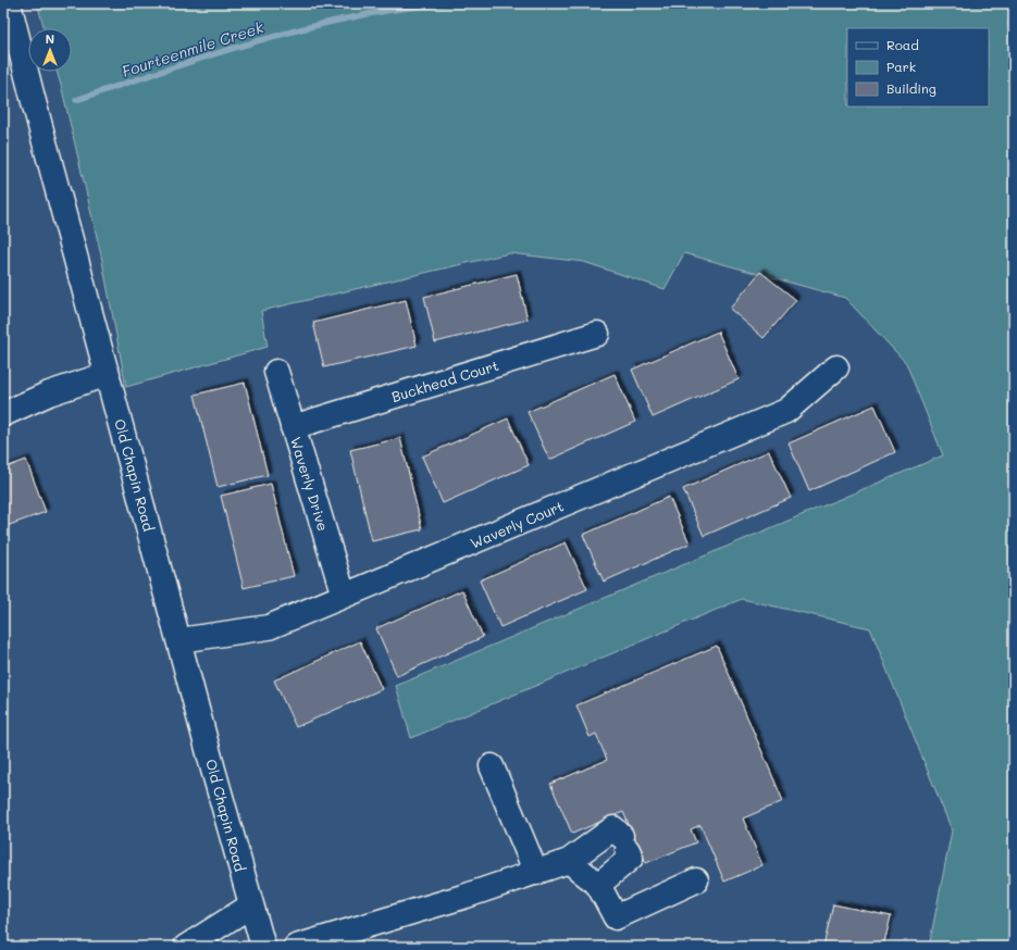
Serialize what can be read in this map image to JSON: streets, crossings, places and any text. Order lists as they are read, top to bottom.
{
  "streets": {
    "street": [
      "Buckhead Court",
      "Old Chapin Road",
      "Waverly Drive",
      "Waverly Court"
    ]
  },
  "crossings": [
    ["Buckhead Court", "Waverly Drive"],
    ["Old Chapin Road", "Waverly Court"],
    ["Waverly Drive", "Waverly Court"]
  ],
  "water": ["Fourteenmile Creek"],
  "legend": ["Road", "Park", "Building"],
  "north": "top"
}
